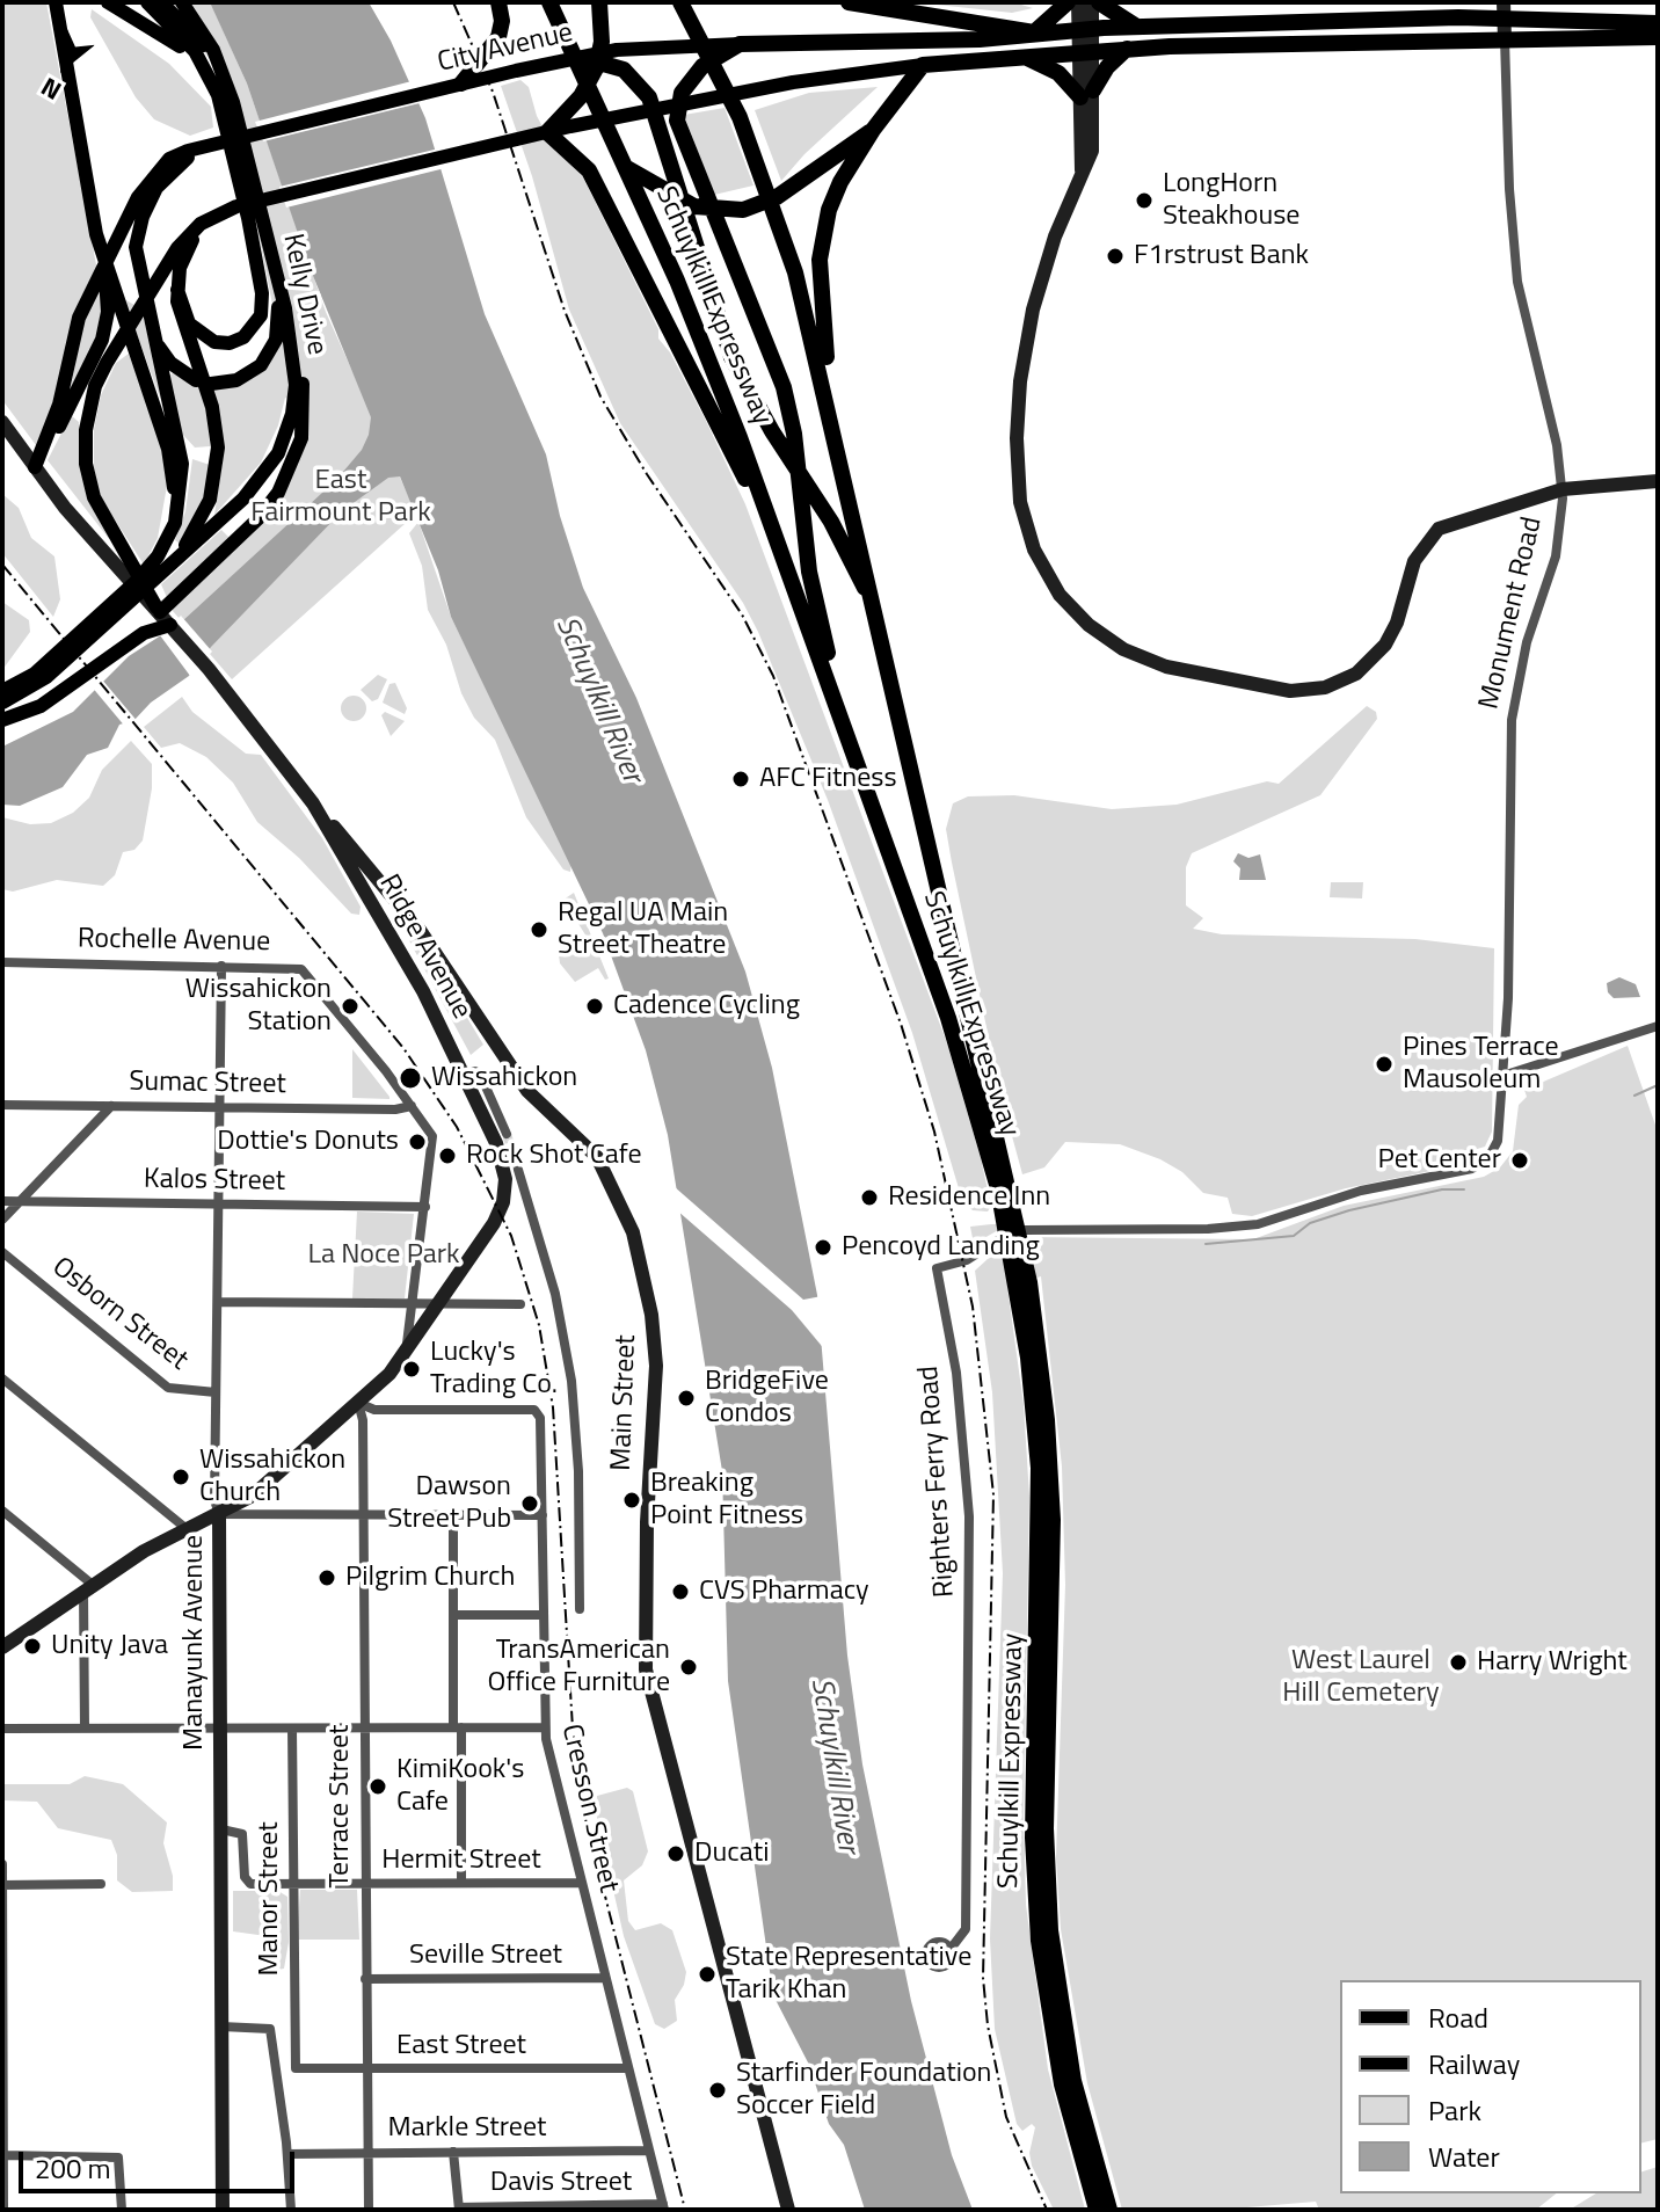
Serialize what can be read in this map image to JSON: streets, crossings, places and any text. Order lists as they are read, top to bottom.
{
  "streets": {
    "highway": ["City Avenue", "Schuylkill Expressway"],
    "main road": ["Kelly Drive"],
    "street": [
      "Monument Road",
      "Rochelle Avenue",
      "Ridge Avenue",
      "Sumac Street",
      "Kalos Street",
      "Osborn Street",
      "Main Street",
      "Righters Ferry Road",
      "Manayunk Avenue",
      "Terrace Street",
      "Cresson Street",
      "Hermit Street",
      "Manor Street",
      "Seville Street",
      "East Street",
      "Markle Street",
      "Davis Street"
    ]
  },
  "crossings": [
    ["City Avenue", "Monument Road"],
    ["Monument Road", "Righters Ferry Road"],
    ["Rochelle Avenue", "Ridge Avenue"],
    ["Rochelle Avenue", "Sumac Street"],
    ["Rochelle Avenue", "Kalos Street"],
    ["Rochelle Avenue", "Manayunk Avenue"],
    ["Ridge Avenue", "Main Street"],
    ["Ridge Avenue", "Manayunk Avenue"],
    ["Ridge Avenue", "Terrace Street"],
    ["Ridge Avenue", "Cresson Street"],
    ["Sumac Street", "Manayunk Avenue"],
    ["Kalos Street", "Manayunk Avenue"],
    ["Osborn Street", "Manayunk Avenue"],
    ["Manayunk Avenue", "Hermit Street"],
    ["Terrace Street", "Cresson Street"],
    ["Terrace Street", "Hermit Street"],
    ["Terrace Street", "Seville Street"],
    ["Terrace Street", "East Street"],
    ["Terrace Street", "Markle Street"],
    ["Cresson Street", "Hermit Street"],
    ["Cresson Street", "Seville Street"],
    ["Cresson Street", "East Street"],
    ["Cresson Street", "Markle Street"],
    ["Cresson Street", "Davis Street"],
    ["Hermit Street", "Manor Street"],
    ["Manor Street", "East Street"]
  ],
  "water": ["Schuylkill River"],
  "parks": ["East Fairmount Park", "La Noce Park", "West Laurel Hill Cemetery"],
  "places": [
    "LongHorn Steakhouse",
    "F1rstrust Bank",
    "AFC Fitness",
    "Regal UA Main Street Theatre",
    "Wissahickon Station",
    "Cadence Cycling",
    "Pines Terrace Mausoleum",
    "Wissahickon",
    "Dottie's Donuts",
    "Rock Shot Cafe",
    "Pet Center",
    "Residence Inn",
    "Pencoyd Landing",
    "Lucky's Trading Co.",
    "BridgeFive Condos",
    "Wissahickon Church",
    "Breaking Point Fitness",
    "Dawson Street Pub",
    "Pilgrim Church",
    "CVS Pharmacy",
    "Unity Java",
    "Harry Wright",
    "TransAmerican Office Furniture",
    "KimiKook's Cafe",
    "Ducati",
    "State Representative Tarik Khan",
    "Starfinder Foundation Soccer Field"
  ],
  "legend": [
    "Road",
    "Railway",
    "Park",
    "Water"
  ],
  "scale_bar": "200 m",
  "north": "bottom left"
}
